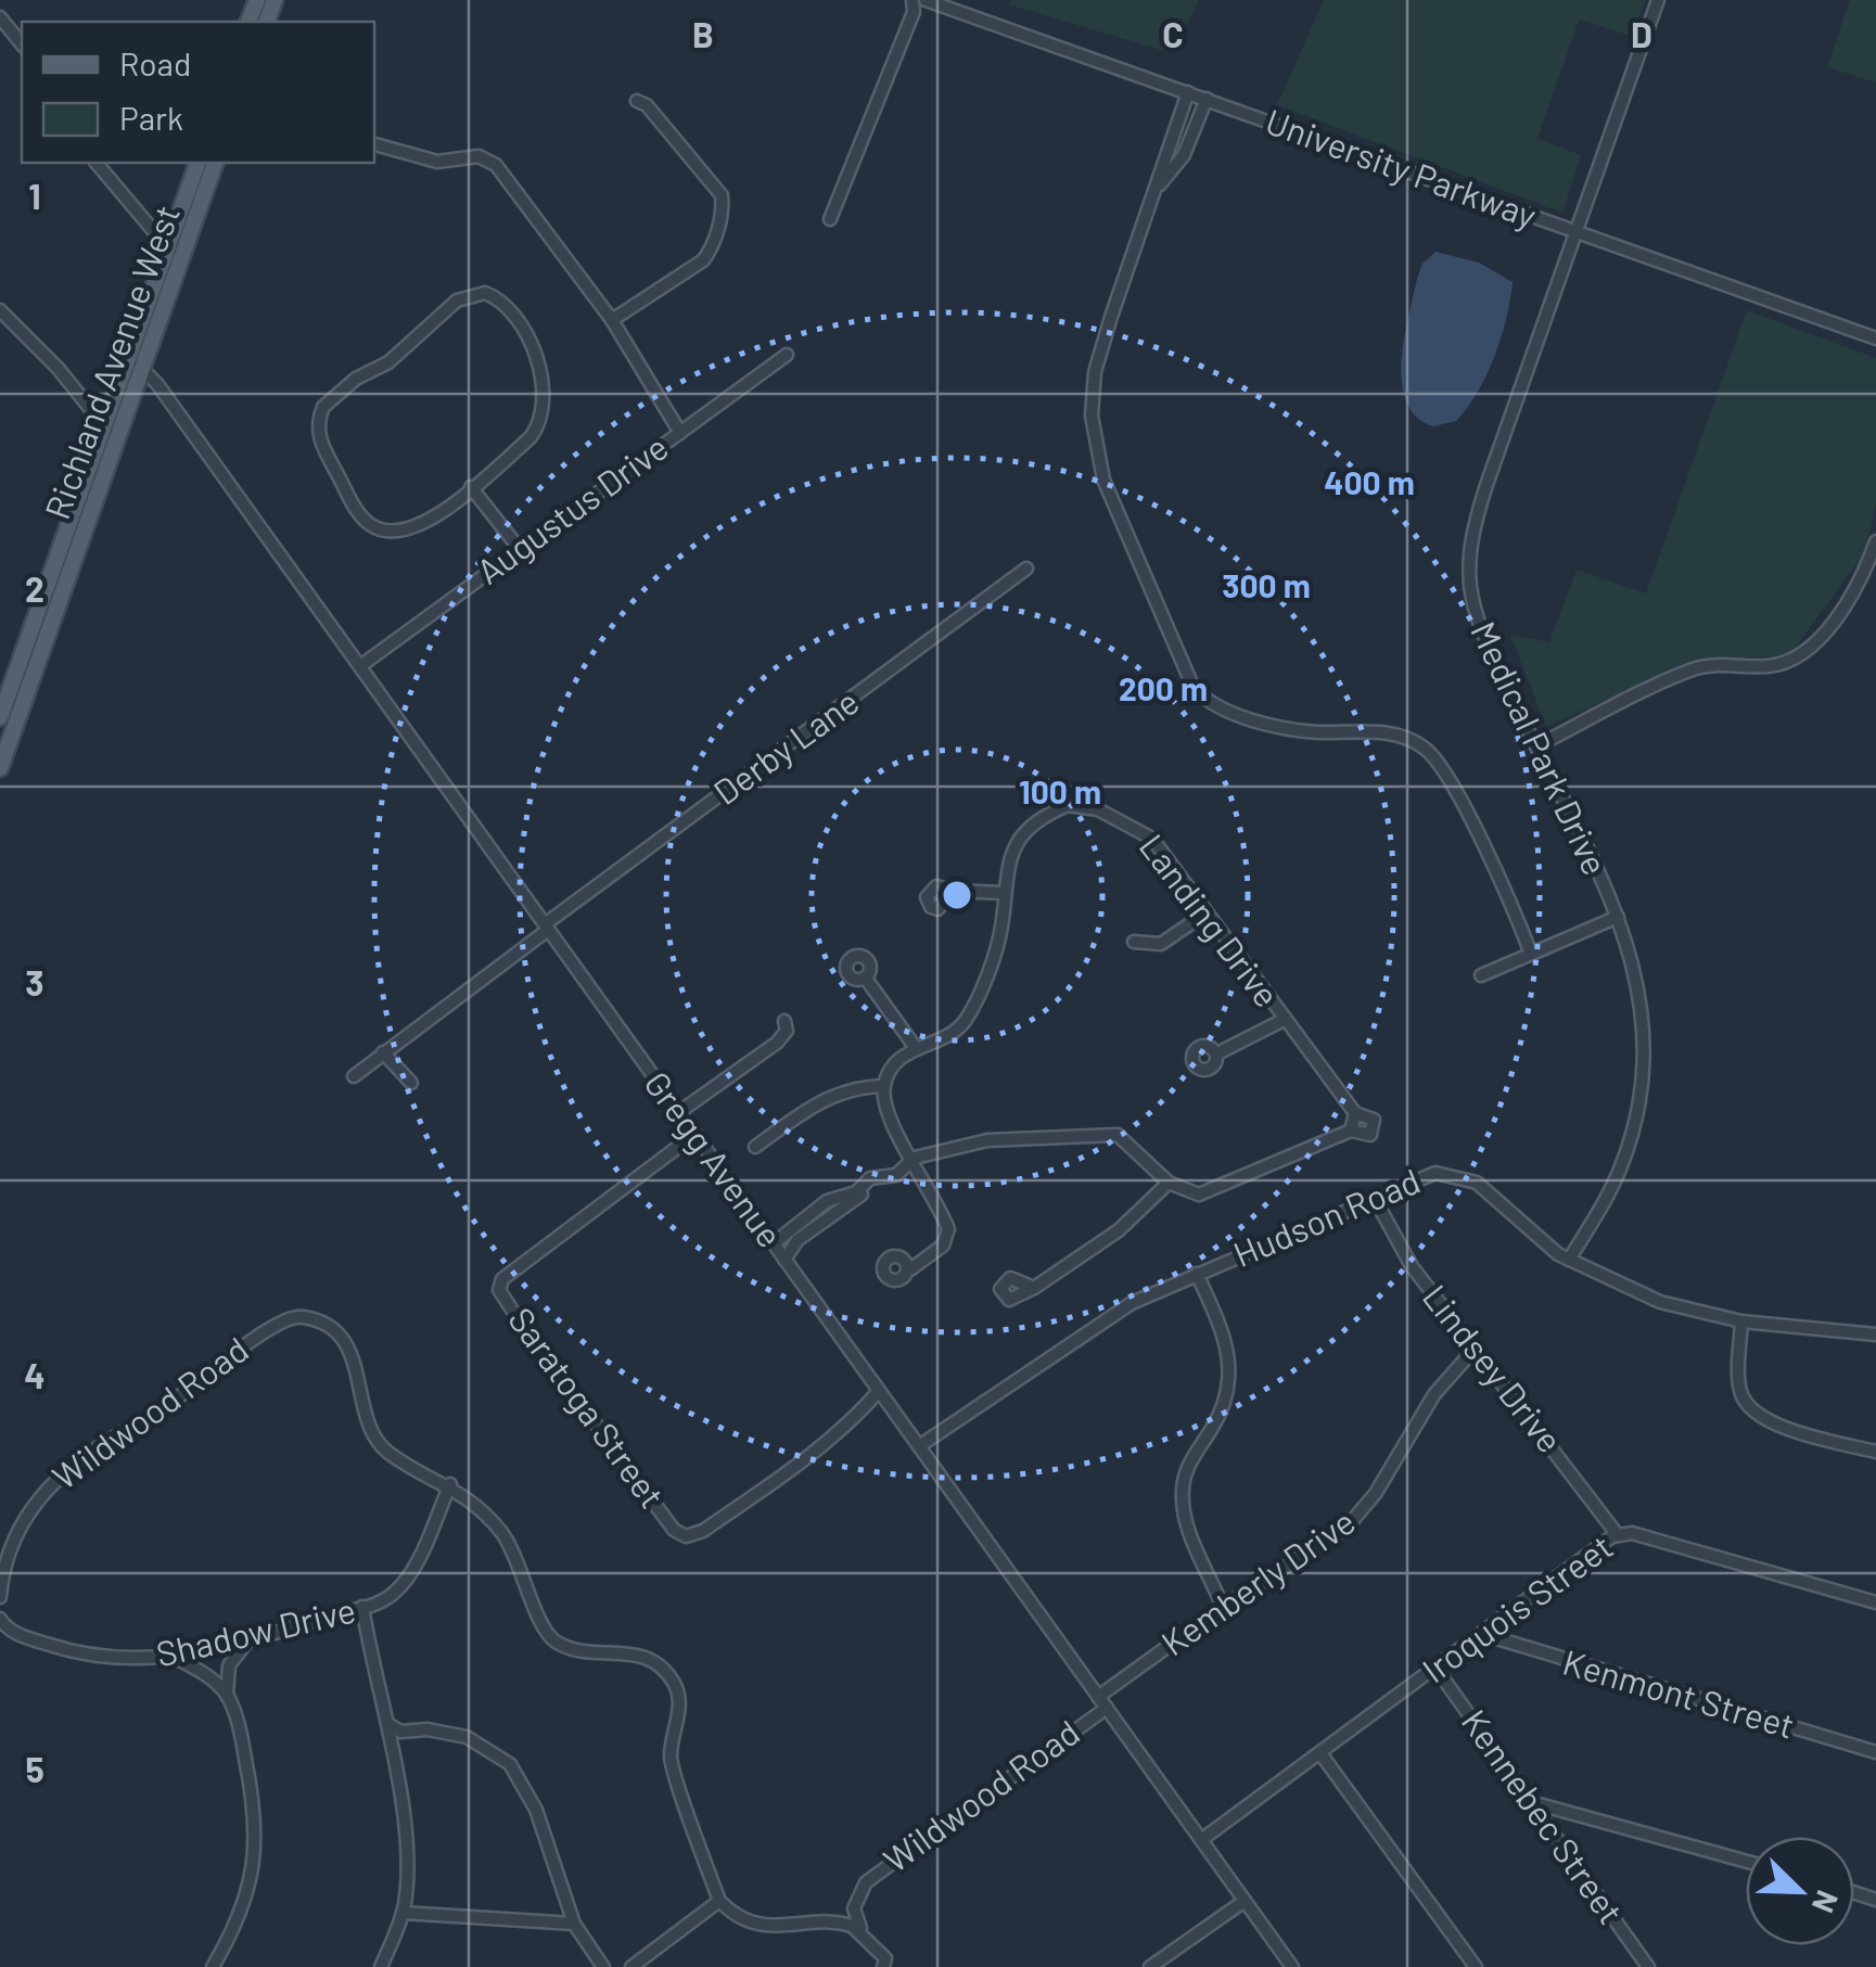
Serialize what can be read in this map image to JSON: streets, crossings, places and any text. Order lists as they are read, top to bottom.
{
  "streets": {
    "main road": ["Richland Avenue West"],
    "street": [
      "University Parkway",
      "Augustus Drive",
      "Derby Lane",
      "Medical Park Drive",
      "Landing Drive",
      "Gregg Avenue",
      "Hudson Road",
      "Lindsey Drive",
      "Saratoga Street",
      "Wildwood Road",
      "Kemberly Drive",
      "Iroquois Street",
      "Shadow Drive",
      "Kenmont Street",
      "Kennebec Street"
    ]
  },
  "crossings": [
    ["University Parkway", "Medical Park Drive"],
    ["Richland Avenue West", "Gregg Avenue"],
    ["Augustus Drive", "Gregg Avenue"],
    ["Derby Lane", "Gregg Avenue"],
    ["Medical Park Drive", "Hudson Road"],
    ["Gregg Avenue", "Hudson Road"],
    ["Gregg Avenue", "Saratoga Street"],
    ["Gregg Avenue", "Wildwood Road"],
    ["Gregg Avenue", "Kemberly Drive"],
    ["Gregg Avenue", "Iroquois Street"],
    ["Hudson Road", "Lindsey Drive"],
    ["Lindsey Drive", "Kemberly Drive"],
    ["Lindsey Drive", "Iroquois Street"],
    ["Wildwood Road", "Kemberly Drive"],
    ["Wildwood Road", "Shadow Drive"],
    ["Iroquois Street", "Kenmont Street"],
    ["Iroquois Street", "Kennebec Street"]
  ],
  "legend": ["Road", "Park"],
  "north": "bottom right",
  "grid": {
    "columns": ["B", "C", "D"],
    "rows": [
      "1",
      "2",
      "3",
      "4",
      "5"
    ]
  },
  "rings": [
    "400 m",
    "300 m",
    "200 m",
    "100 m"
  ]
}
